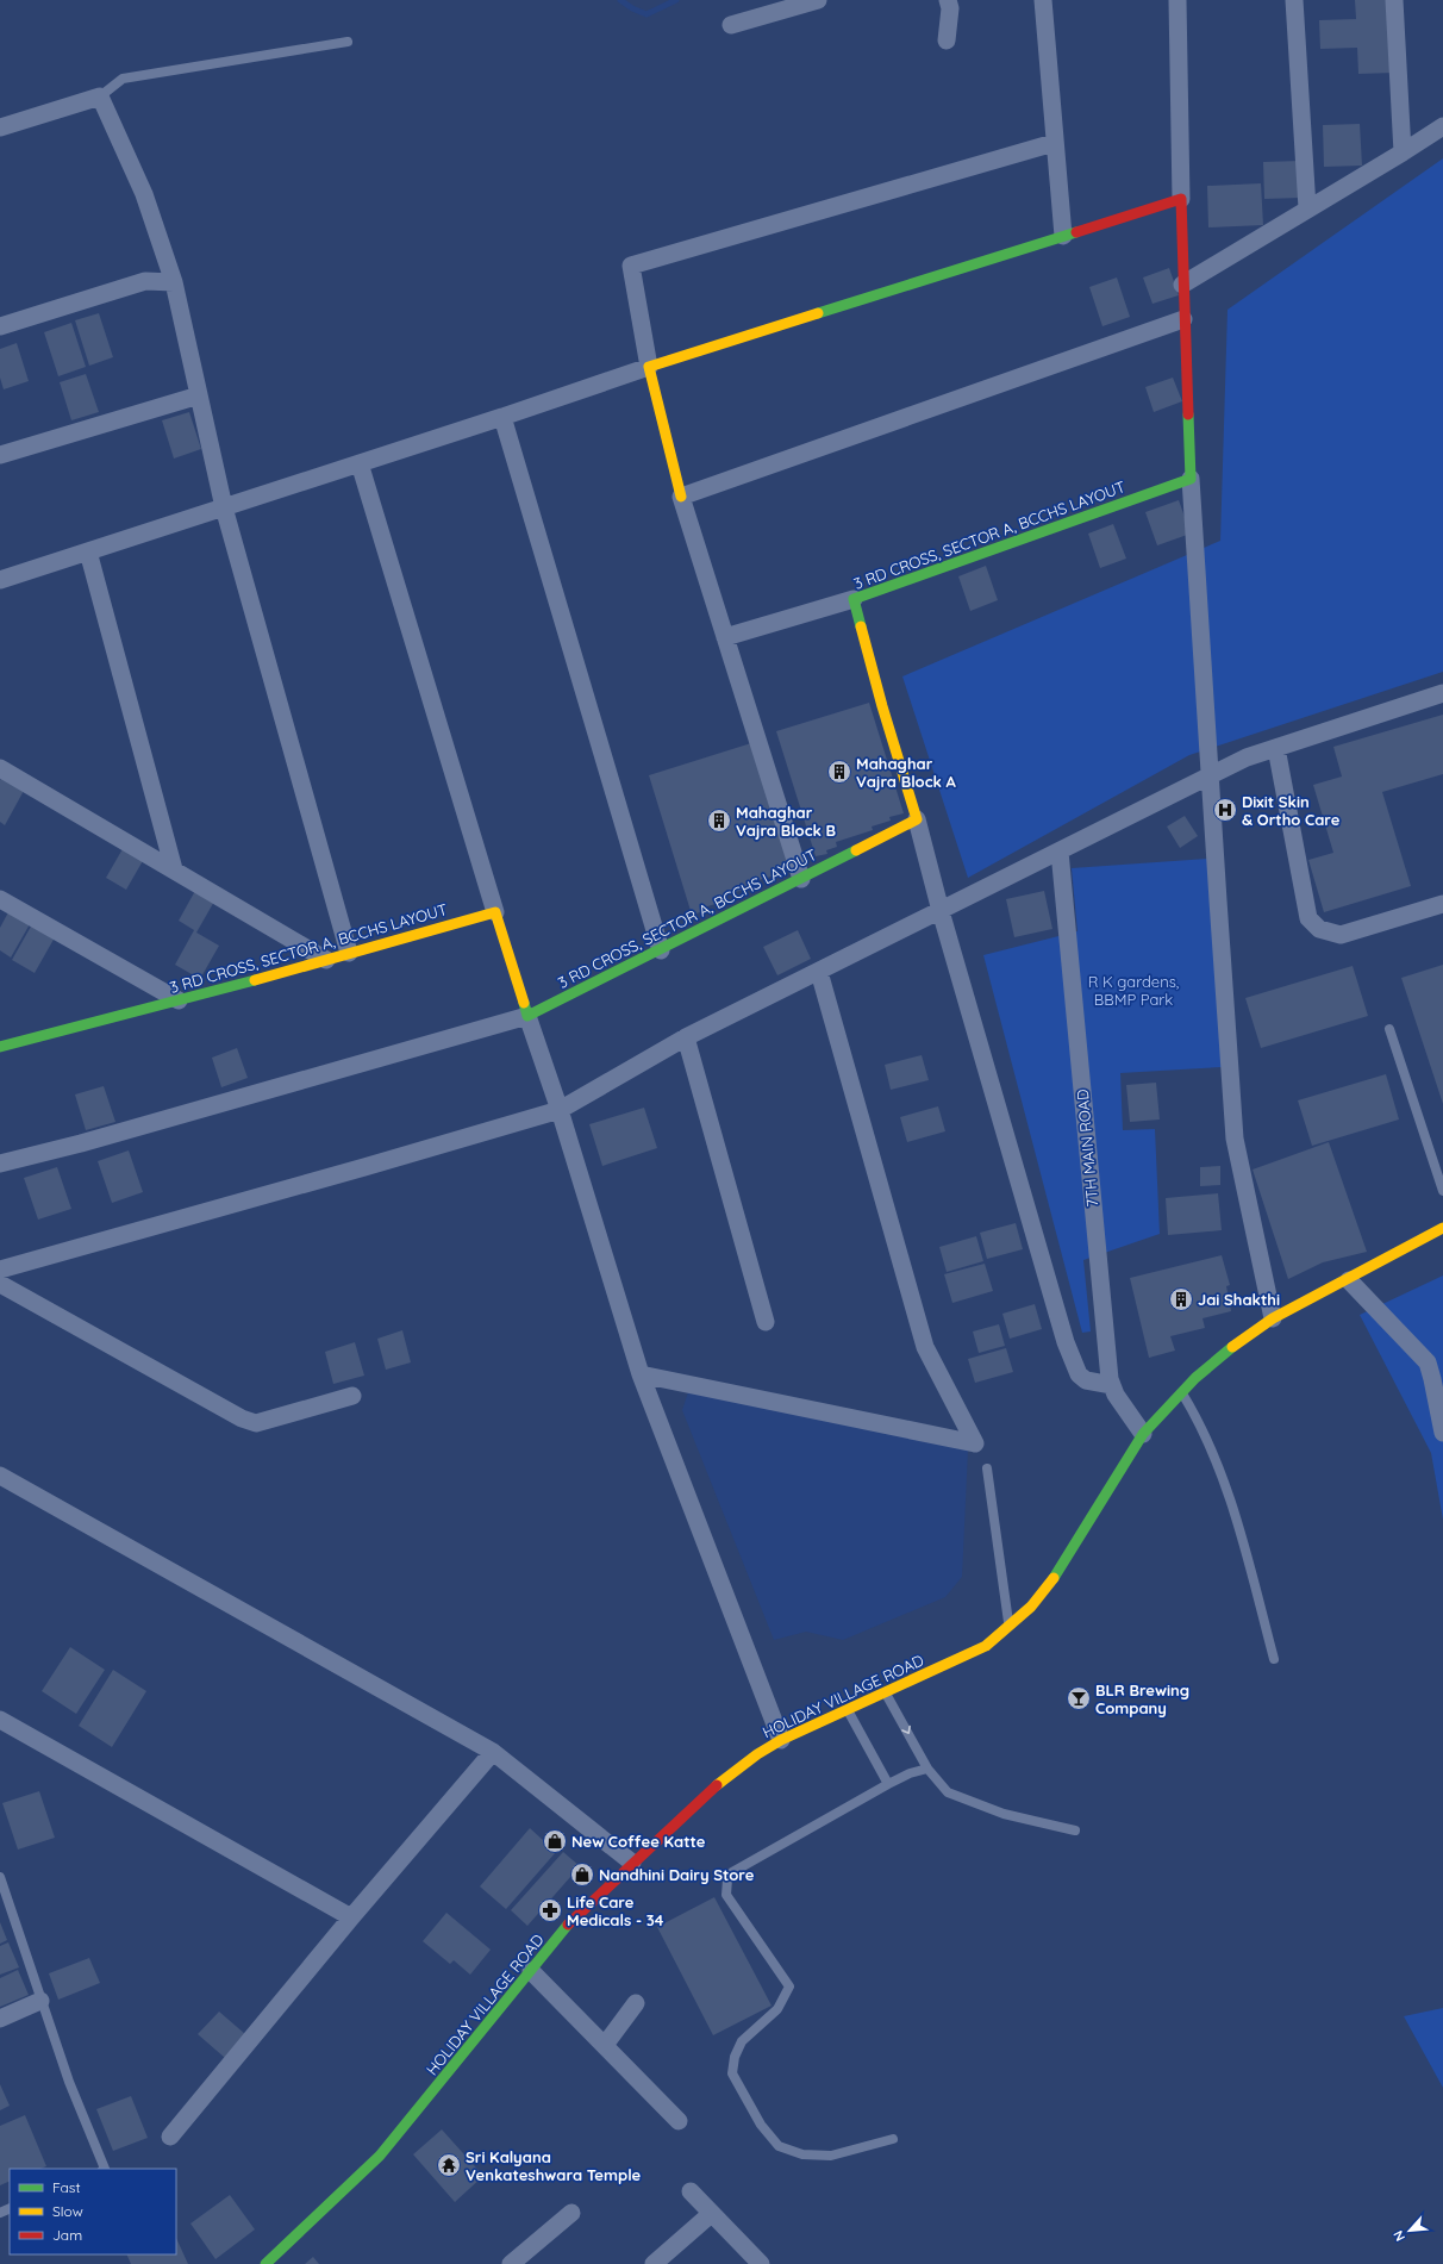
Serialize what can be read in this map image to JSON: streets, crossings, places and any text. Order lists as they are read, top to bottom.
{
  "streets": {
    "street": ["3 RD CROSS, SECTOR A, BCCHS LAYOUT", "7TH MAIN ROAD", "HOLIDAY VILLAGE ROAD"]
  },
  "crossings": [
    ["7TH MAIN ROAD", "HOLIDAY VILLAGE ROAD"]
  ],
  "parks": ["R K gardens, BBMP Park"],
  "places": {
    "building": ["Mahaghar Vajra Block A", "Mahaghar Vajra Block B", "Jai Shakthi"],
    "hospital": ["Dixit Skin & Ortho Care"],
    "bar": ["BLR Brewing Company"],
    "shop": ["New Coffee Katte", "Nandhini Dairy Store"],
    "pharmacy": ["Life Care Medicals - 34"],
    "temple": ["Sri Kalyana Venkateshwara Temple"]
  },
  "legend": ["Fast", "Slow", "Jam"],
  "north": "bottom left"
}
